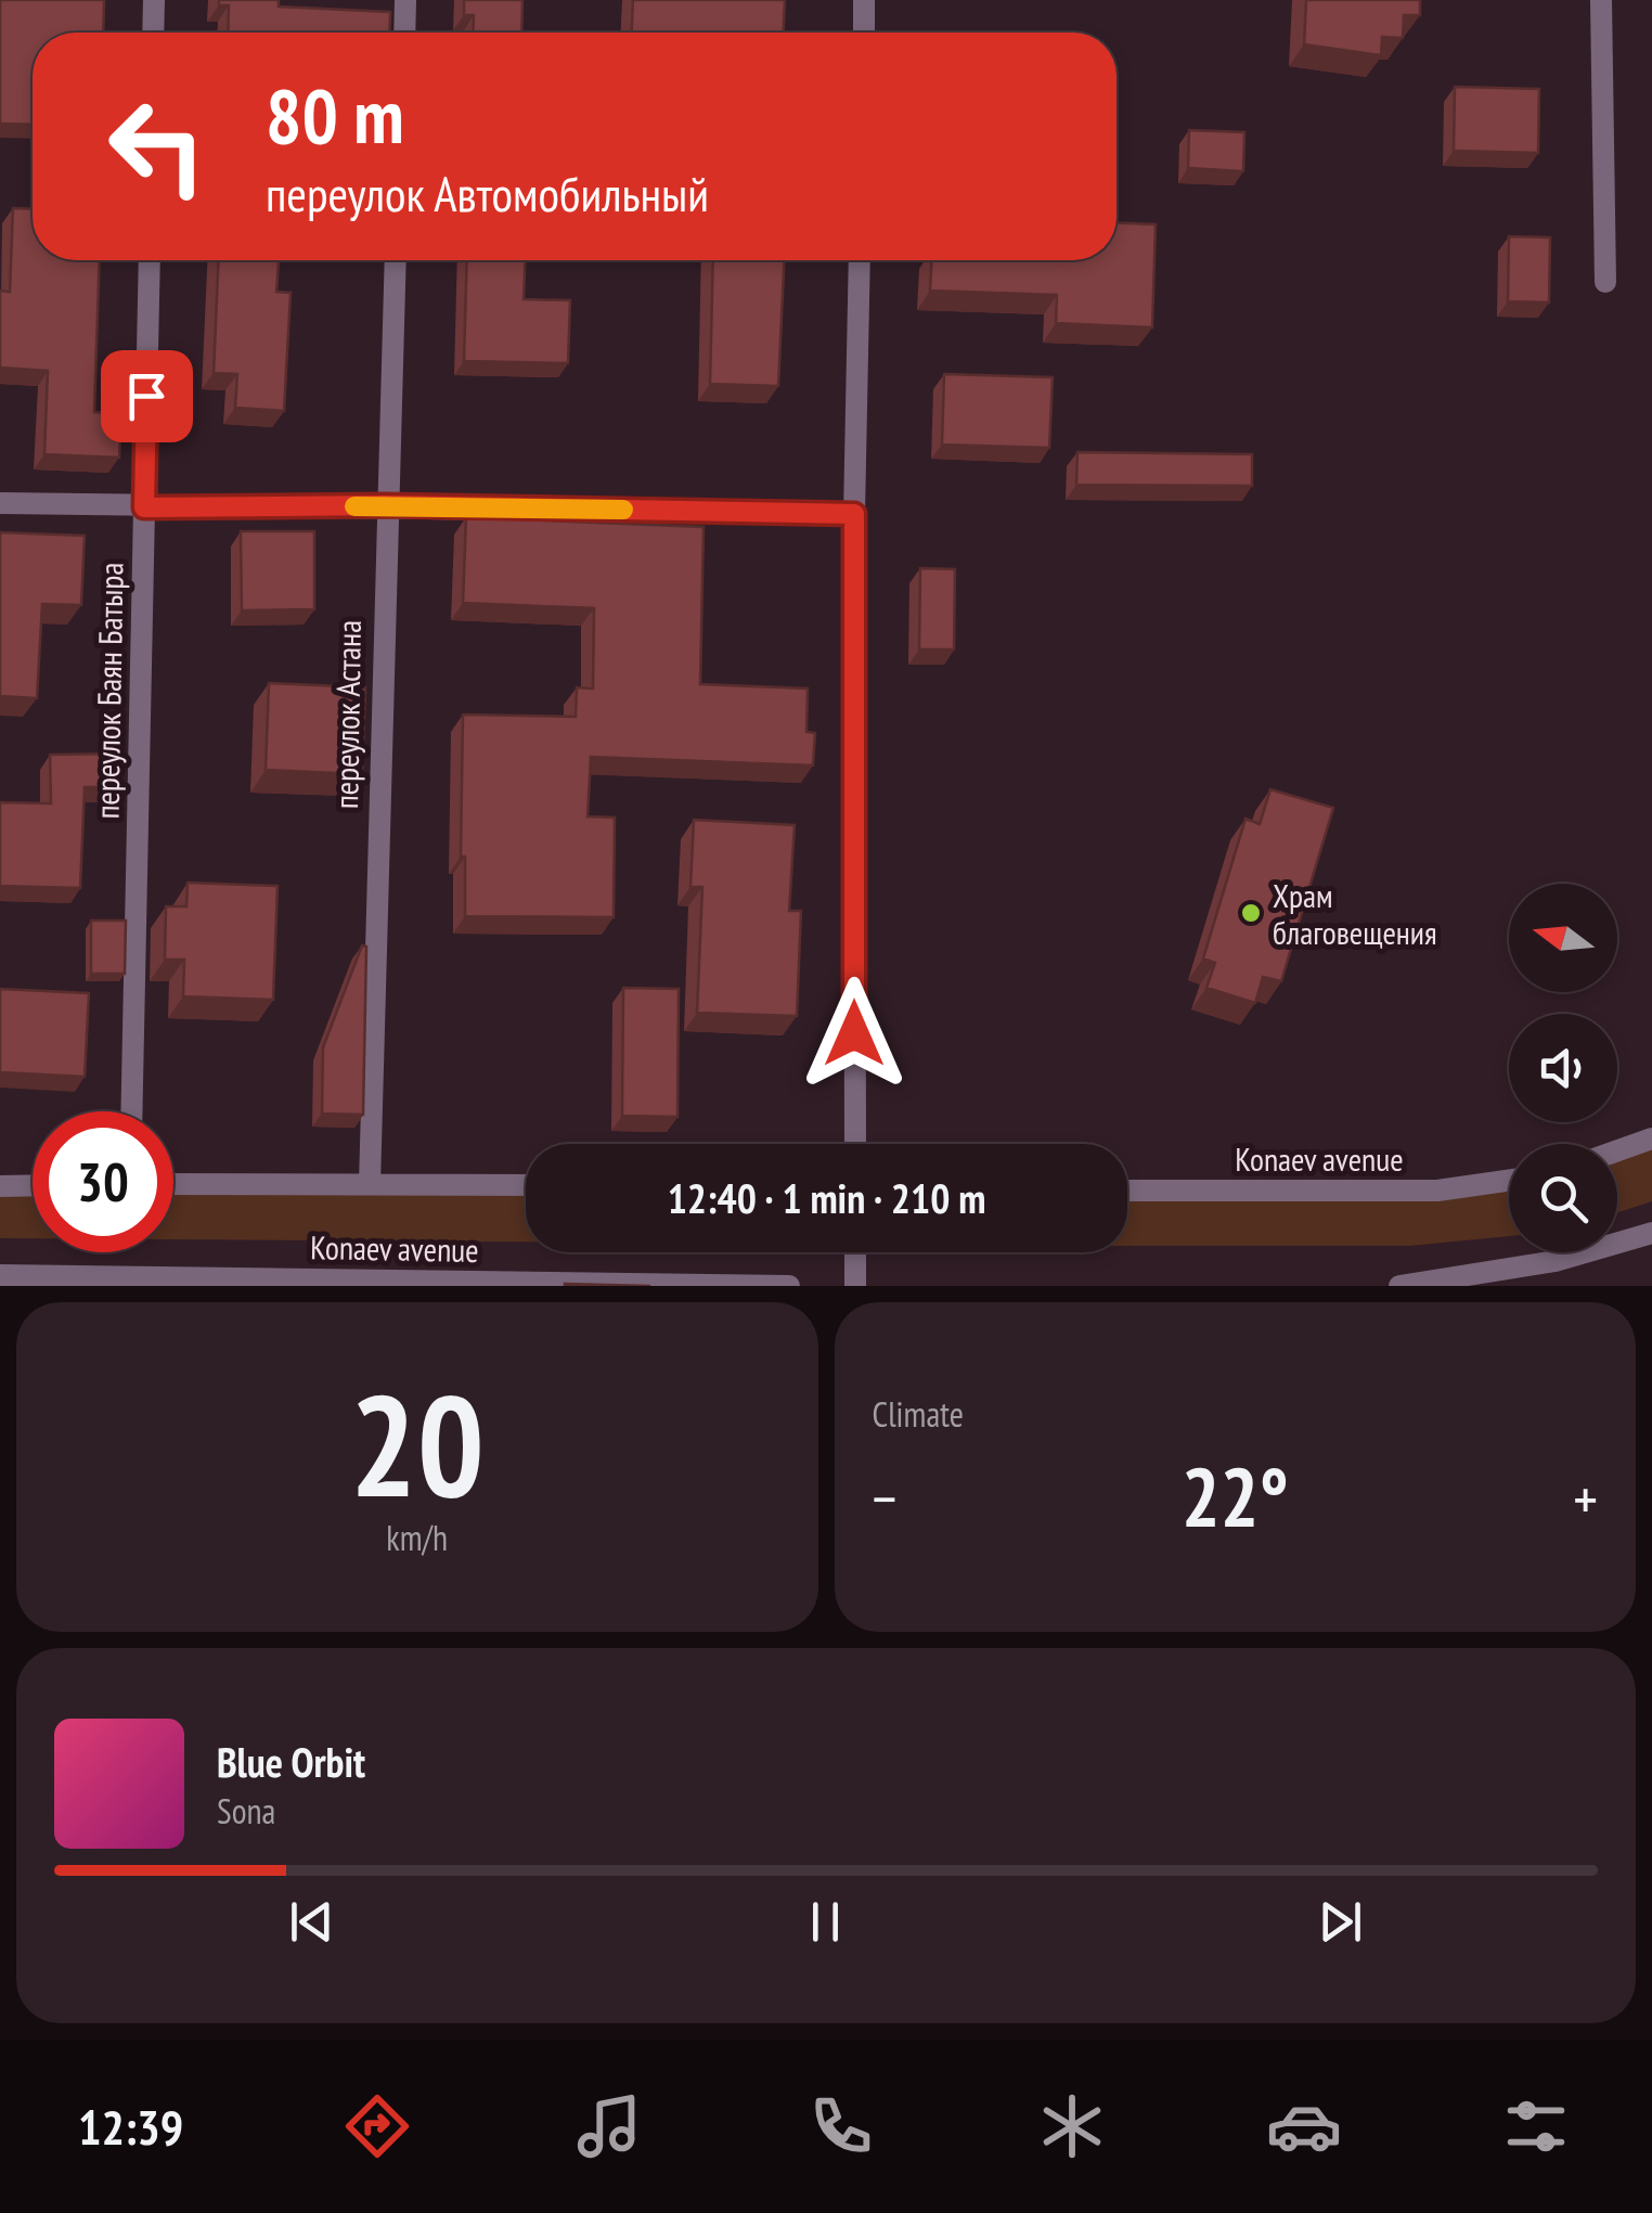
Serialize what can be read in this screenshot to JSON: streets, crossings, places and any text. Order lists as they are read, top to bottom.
{
  "streets": {
    "street": ["переулок Баян Батыра", "переулок Астана", "Konaev avenue"]
  },
  "crossings": [
    ["переулок Астана", "Konaev avenue"]
  ],
  "places": ["Храм благовещения"],
  "north": "left",
  "page": {
    "turn": ["80 m", "переулок Автомобильный"],
    "limit": "30",
    "trip": "12:40 · 1 min · 210 m",
    "tile": [
      ["20", "km/h"],
      "Climate"
    ],
    "heat": ["−", "22°", "+"],
    "song": ["Blue Orbit", "Sona"],
    "tabs": "12:39"
  }
}
